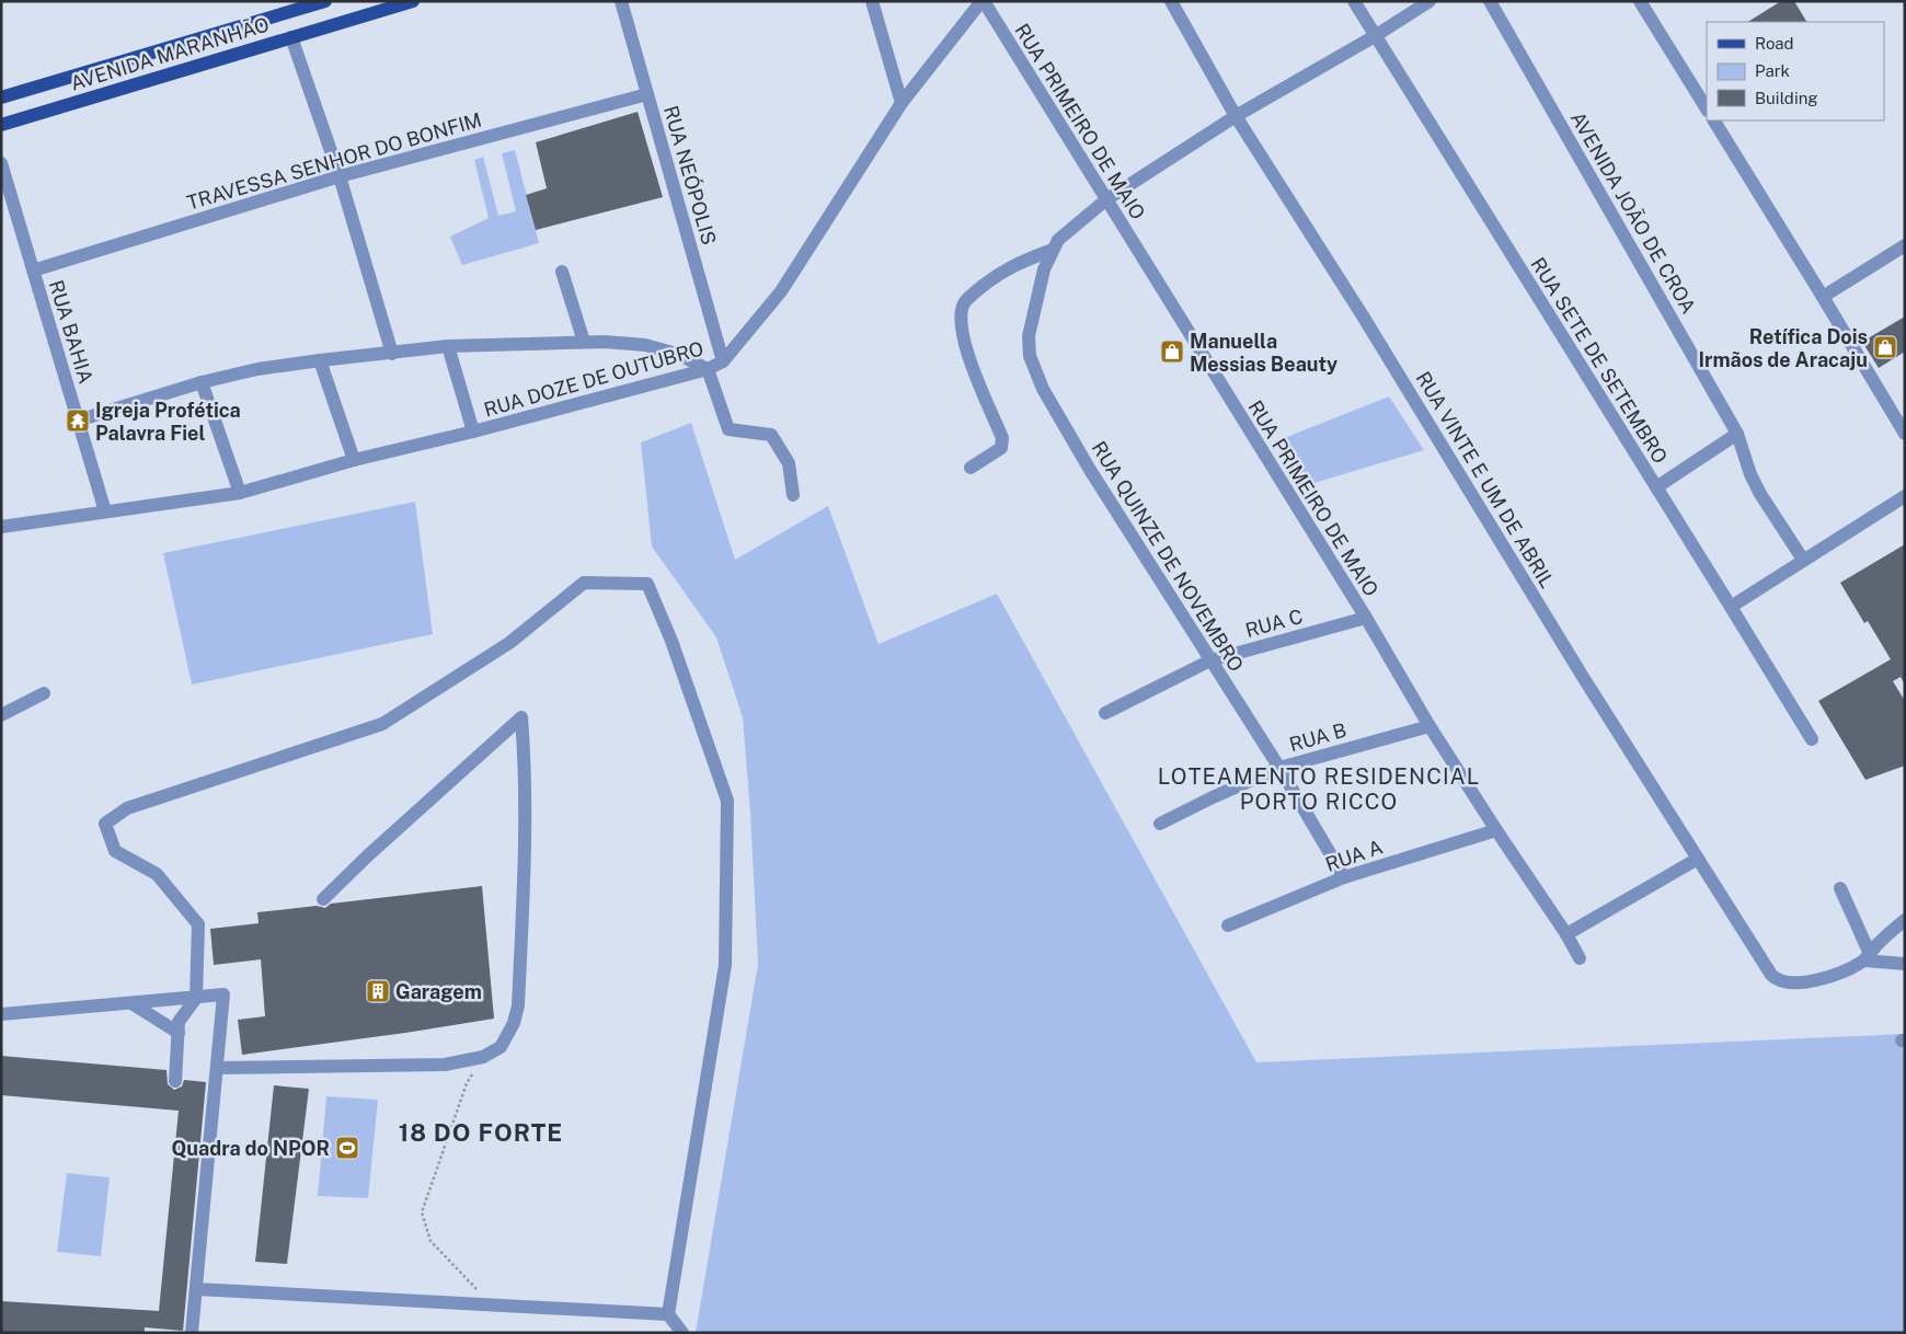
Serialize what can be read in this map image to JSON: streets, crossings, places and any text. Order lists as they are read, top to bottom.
{
  "streets": {
    "main road": ["AVENIDA MARANHÃO"],
    "street": [
      "RUA PRIMEIRO DE MAIO",
      "TRAVESSA SENHOR DO BONFIM",
      "RUA NEÓPOLIS",
      "AVENIDA JOÃO DE CROA",
      "RUA BAHIA",
      "RUA SETE DE SETEMBRO",
      "RUA DOZE DE OUTUBRO",
      "RUA VINTE E UM DE ABRIL",
      "RUA QUINZE DE NOVEMBRO",
      "RUA C",
      "RUA B",
      "RUA A"
    ]
  },
  "crossings": [
    ["RUA PRIMEIRO DE MAIO", "RUA DOZE DE OUTUBRO"],
    ["RUA PRIMEIRO DE MAIO", "RUA C"],
    ["RUA PRIMEIRO DE MAIO", "RUA B"],
    ["RUA PRIMEIRO DE MAIO", "RUA A"],
    ["TRAVESSA SENHOR DO BONFIM", "RUA NEÓPOLIS"],
    ["TRAVESSA SENHOR DO BONFIM", "RUA BAHIA"],
    ["RUA NEÓPOLIS", "RUA DOZE DE OUTUBRO"],
    ["RUA BAHIA", "RUA DOZE DE OUTUBRO"],
    ["RUA QUINZE DE NOVEMBRO", "RUA C"],
    ["RUA QUINZE DE NOVEMBRO", "RUA B"],
    ["RUA QUINZE DE NOVEMBRO", "RUA A"]
  ],
  "districts": ["LOTEAMENTO RESIDENCIAL PORTO RICCO", "18 DO FORTE"],
  "places": {
    "shop": ["Retífica Dois Irmãos de Aracaju", "Manuella Messias Beauty"],
    "temple": ["Igreja Profética Palavra Fiel"],
    "building": ["Garagem"],
    "sports": ["Quadra do NPOR"]
  },
  "legend": ["Road", "Park", "Building"]
}
